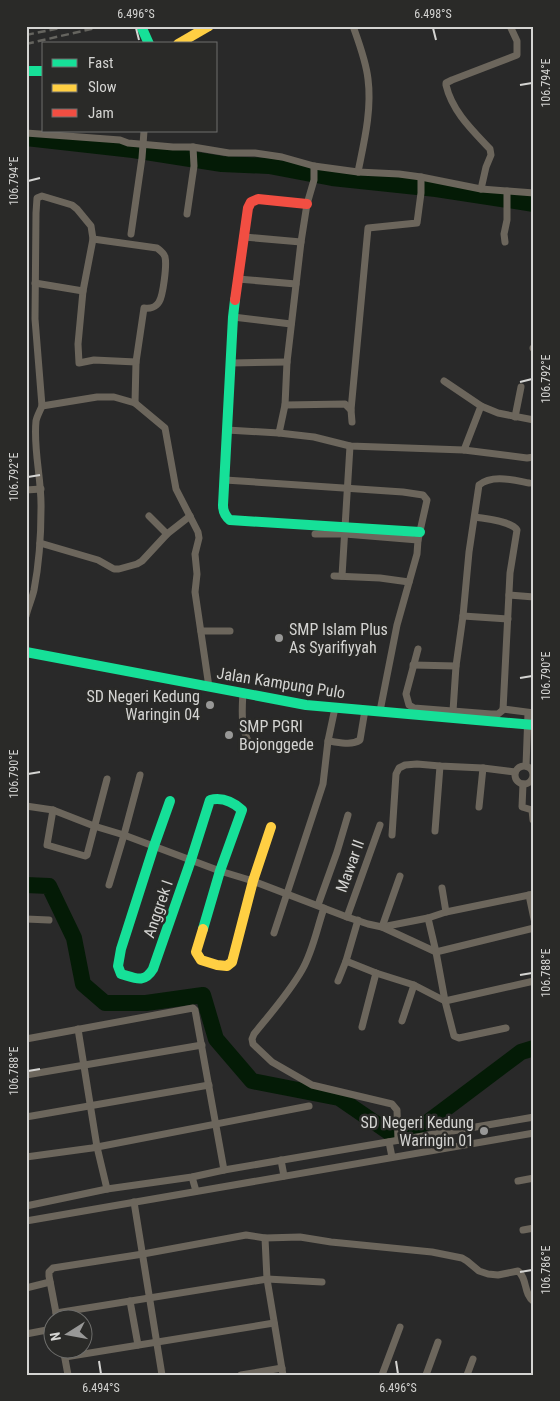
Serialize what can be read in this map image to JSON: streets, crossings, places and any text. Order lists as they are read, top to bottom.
{
  "streets": {
    "street": ["Jalan Kampung Pulo", "Mawar II", "Anggrek I"]
  },
  "places": [
    "SMP Islam Plus As Syarifiyyah",
    "SD Negeri Kedung Waringin 04",
    "SMP PGRI Bojonggede",
    "SD Negeri Kedung Waringin 01"
  ],
  "legend": ["Fast", "Slow", "Jam"],
  "north": "left",
  "coordinates": [
    "6.496°S",
    "6.498°S",
    "106.794°E",
    "106.792°E",
    "106.790°E",
    "106.788°E",
    "106.786°E",
    "6.494°S"
  ]
}
